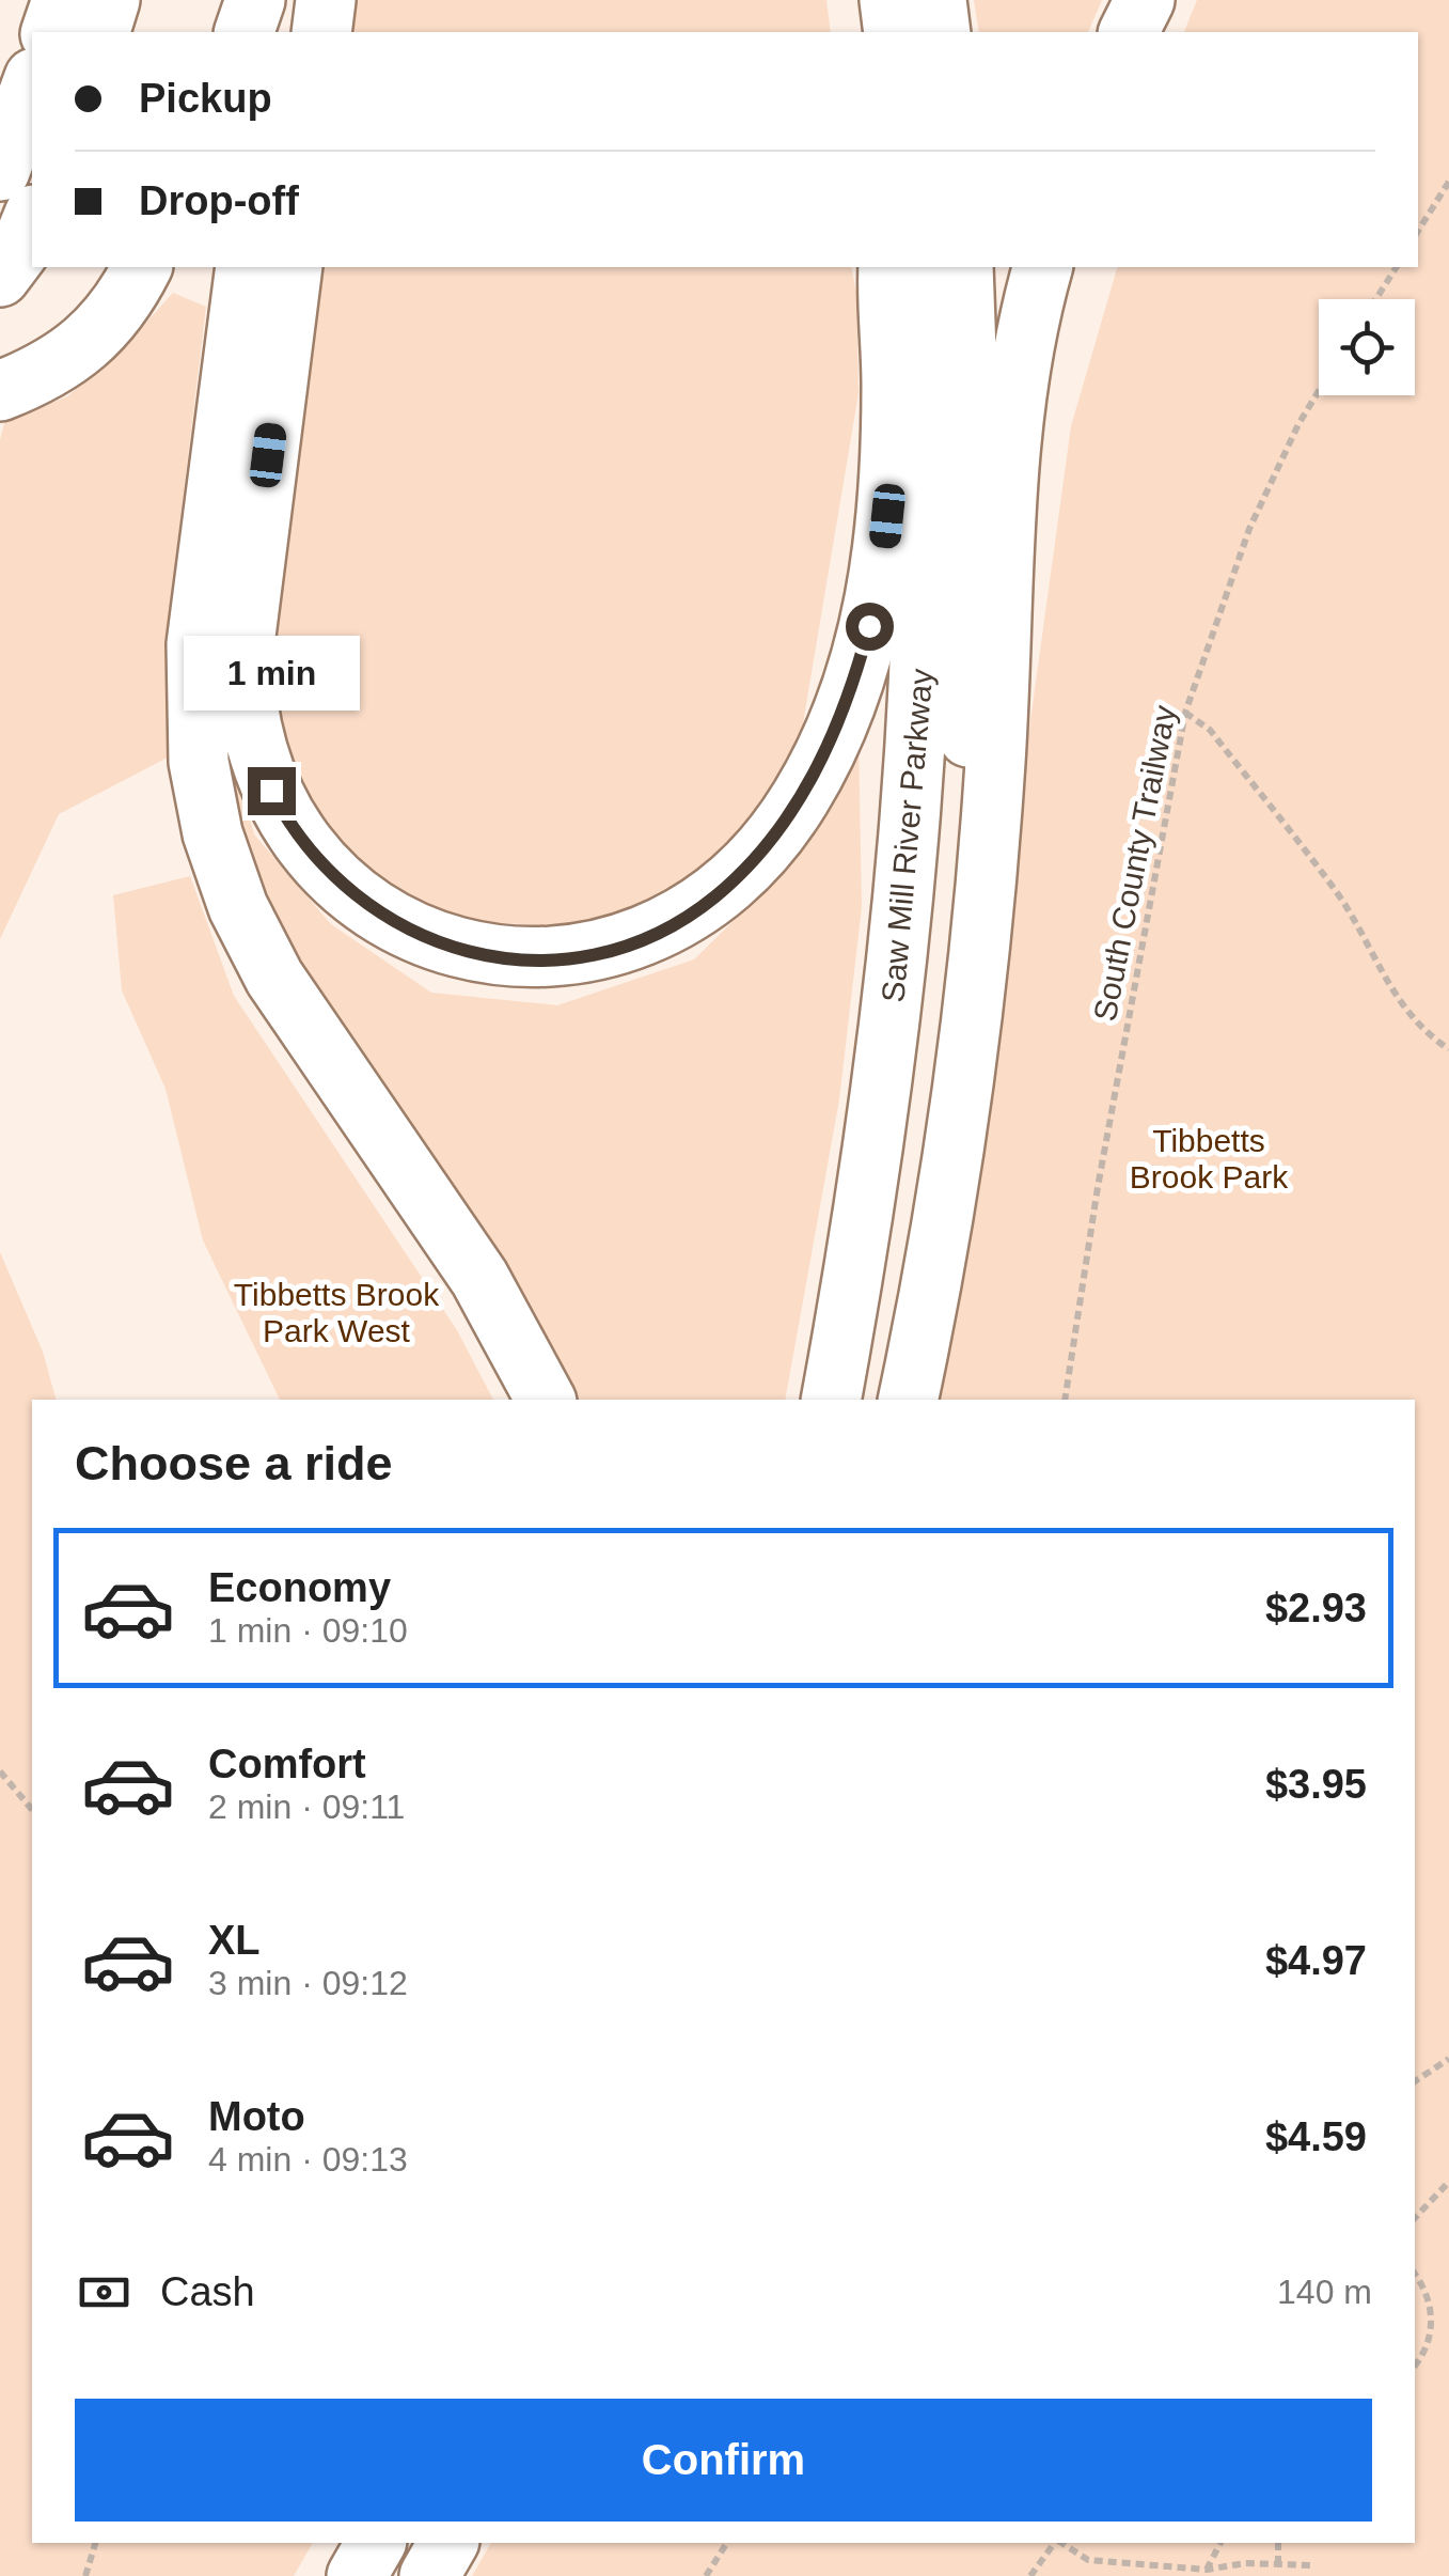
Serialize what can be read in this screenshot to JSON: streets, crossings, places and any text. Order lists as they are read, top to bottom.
{
  "streets": {
    "highway": ["Saw Mill River Parkway"],
    "path": ["South County Trailway"]
  },
  "parks": ["Tibbetts Brook Park", "Tibbetts Brook Park West"],
  "page": {
    "banner": ["Pickup", "Drop-off"],
    "bubble": "1 min",
    "heading": "Choose a ride",
    "list": [
      {
        "name": "Economy",
        "note": "1 min · 09:10",
        "value": "$2.93"
      },
      {
        "name": "Comfort",
        "note": "2 min · 09:11",
        "value": "$3.95"
      },
      {
        "name": "XL",
        "note": "3 min · 09:12",
        "value": "$4.97"
      },
      {
        "name": "Moto",
        "note": "4 min · 09:13",
        "value": "$4.59"
      }
    ],
    "pay": ["Cash", "140 m"],
    "buttons": "Confirm"
  }
}
